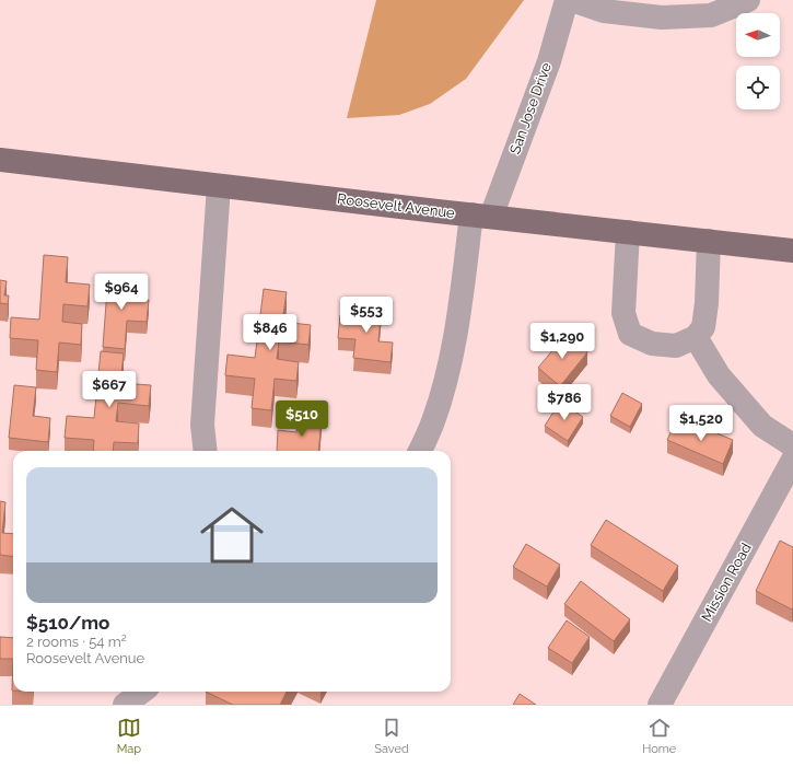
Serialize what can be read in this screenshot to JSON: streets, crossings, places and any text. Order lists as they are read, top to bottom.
{
  "streets": {
    "main road": ["Roosevelt Avenue"],
    "street": ["San Jose Drive", "Mission Road"]
  },
  "crossings": [
    ["San Jose Drive", "Roosevelt Avenue"]
  ],
  "north": "left",
  "page": {
    "price": [
      "$964",
      "$553",
      "$846",
      "$1,290",
      "$667",
      "$786",
      "$510",
      "$1,520"
    ],
    "list": [
      {
        "name": "$510/mo",
        "note": "2 rooms · 54 m² · Roosevelt Avenue"
      }
    ],
    "tabs": ["Map", "Saved", "Home"]
  }
}
